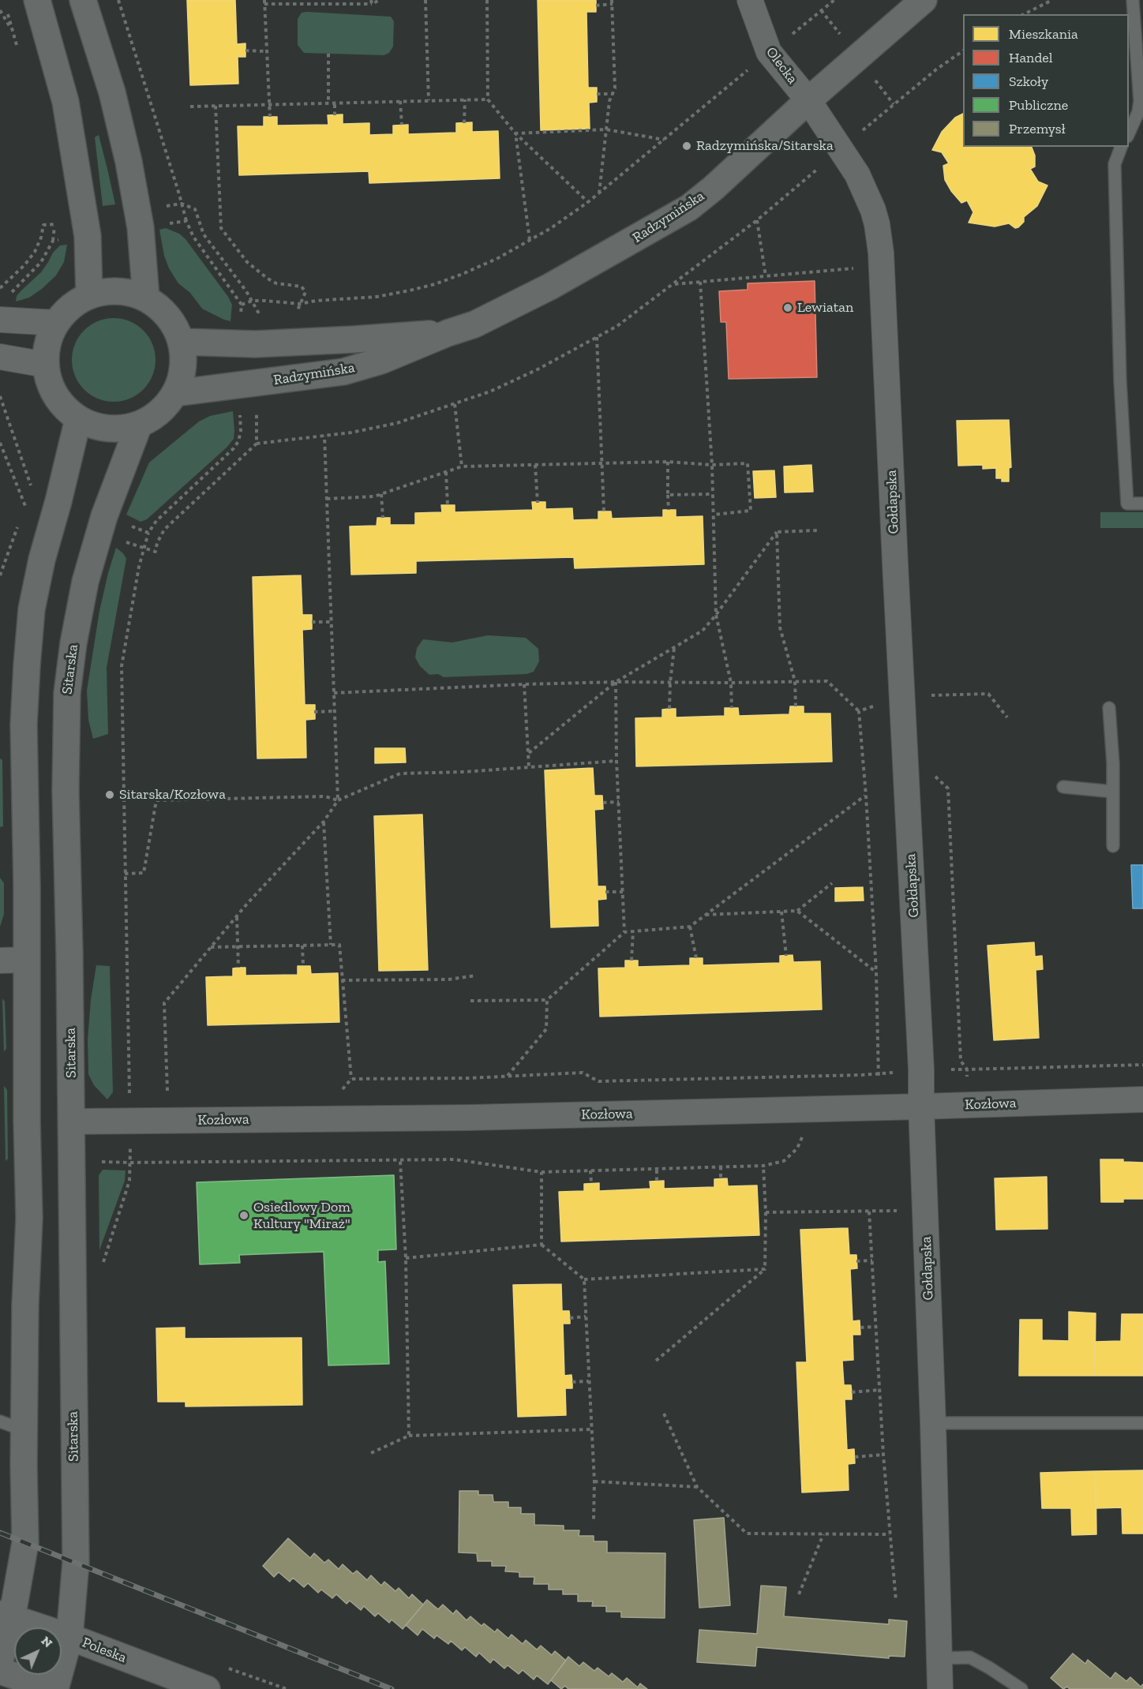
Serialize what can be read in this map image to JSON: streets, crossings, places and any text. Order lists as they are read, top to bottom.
{
  "streets": {
    "street": [
      "Olecka",
      "Radzymińska",
      "Gołdapska",
      "Sitarska",
      "Kozłowa",
      "Poleska"
    ]
  },
  "crossings": [
    ["Olecka", "Radzymińska"],
    ["Olecka", "Gołdapska"],
    ["Radzymińska", "Gołdapska"],
    ["Radzymińska", "Sitarska"],
    ["Gołdapska", "Kozłowa"],
    ["Sitarska", "Kozłowa"],
    ["Sitarska", "Poleska"]
  ],
  "places": [
    "Radzymińska/Sitarska",
    "Lewiatan",
    "Sitarska/Kozłowa",
    "Osiedlowy Dom Kultury \"Miraż\""
  ],
  "legend": [
    "Mieszkania",
    "Handel",
    "Szkoły",
    "Publiczne",
    "Przemysł"
  ],
  "north": "top right"
}
